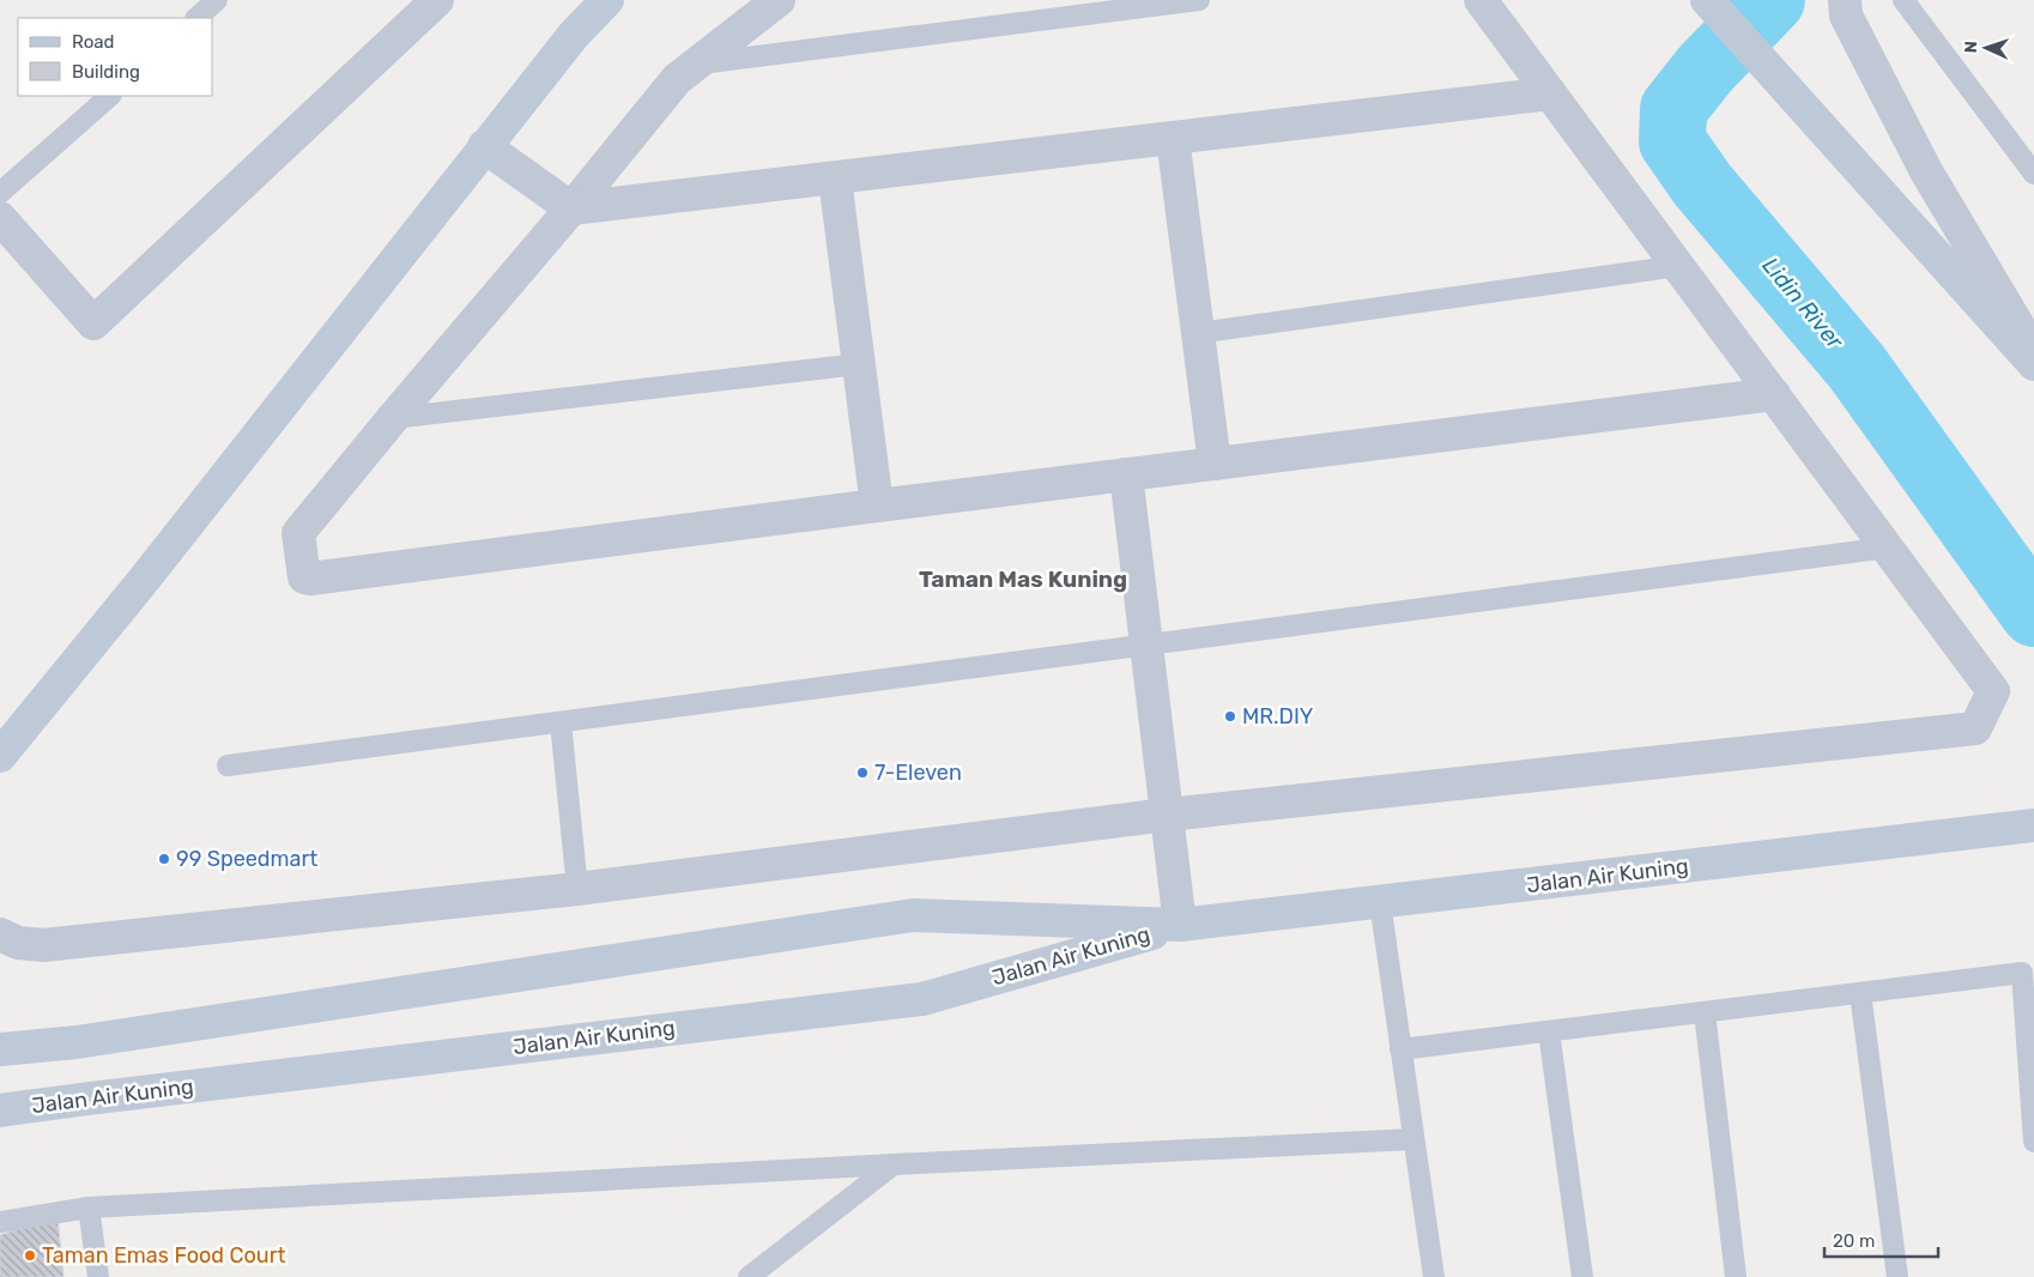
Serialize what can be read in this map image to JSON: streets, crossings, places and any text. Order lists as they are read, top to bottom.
{
  "streets": {
    "main road": ["Jalan Air Kuning"]
  },
  "districts": ["Taman Mas Kuning"],
  "water": ["Lidin River"],
  "places": [
    "MR.DIY",
    "7-Eleven",
    "99 Speedmart",
    "Taman Emas Food Court"
  ],
  "legend": ["Road", "Building"],
  "scale_bar": "20 m",
  "north": "left"
}
